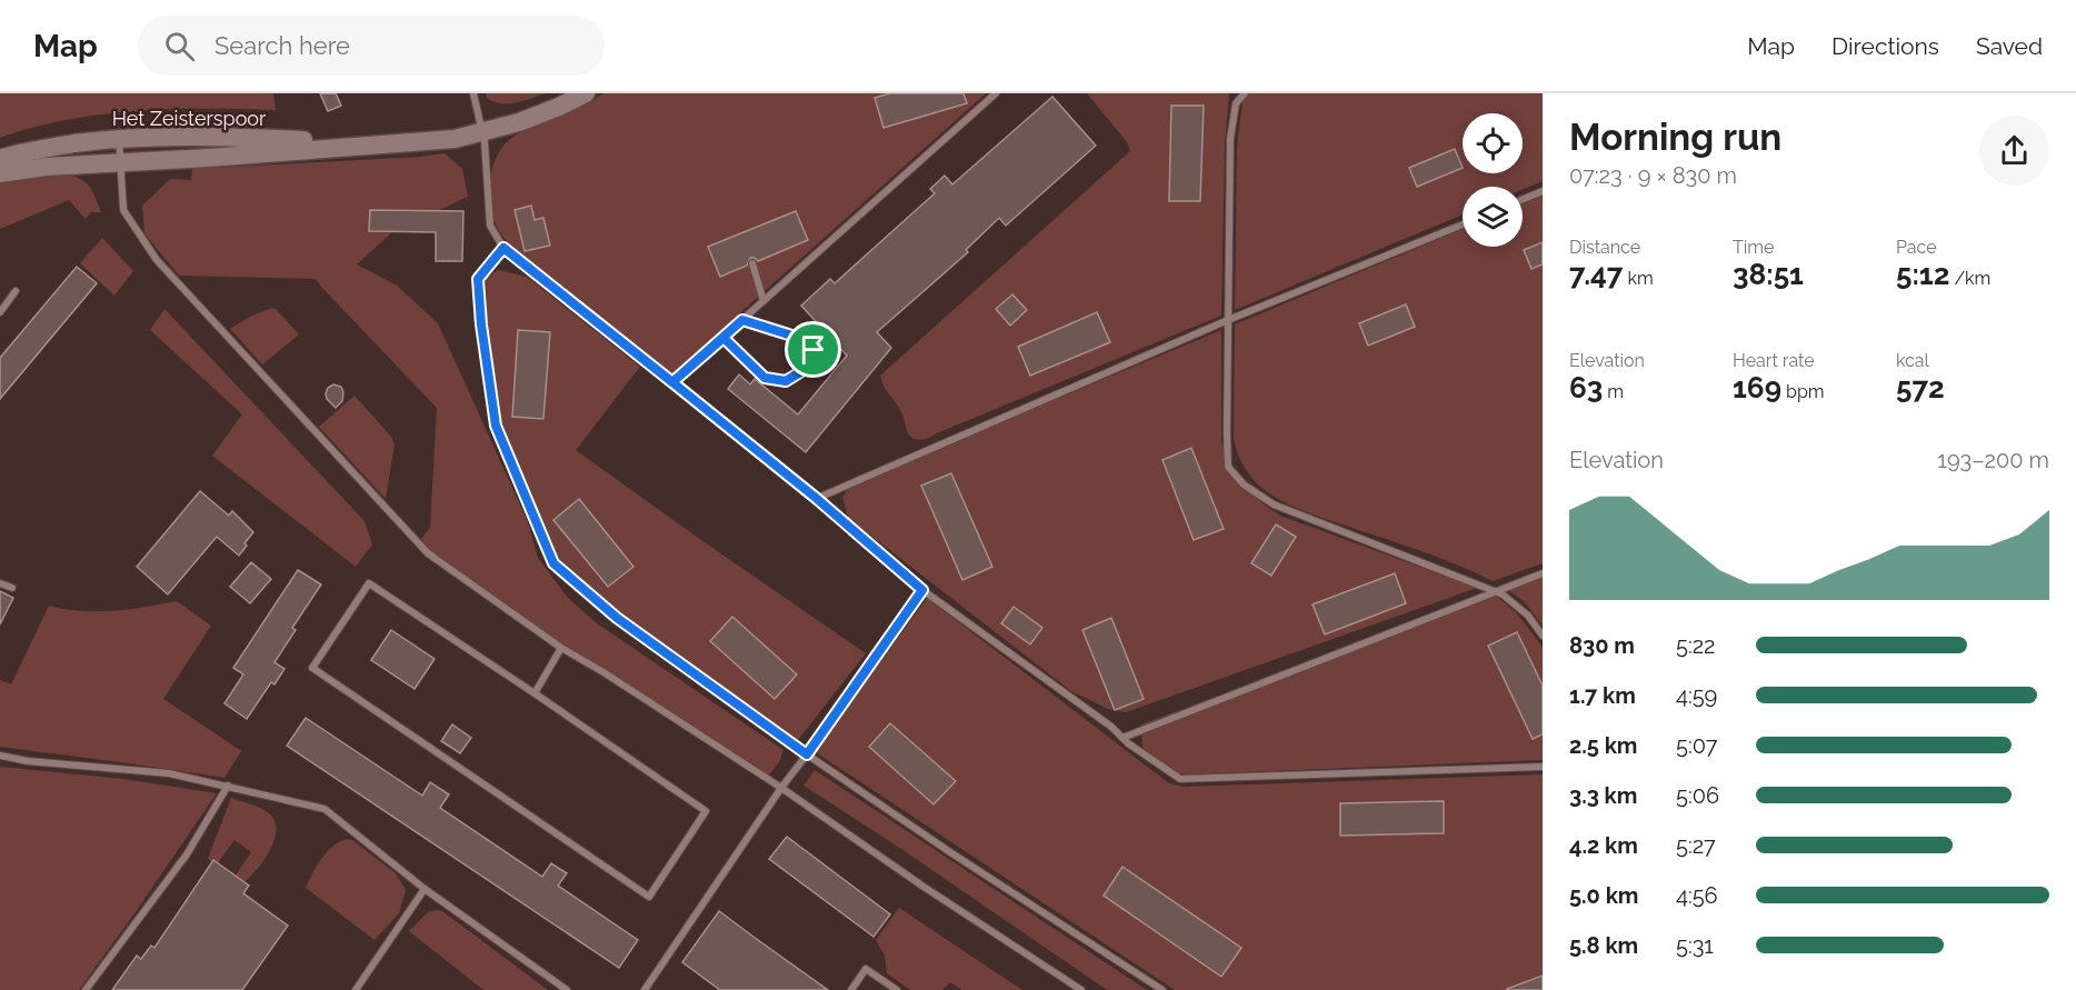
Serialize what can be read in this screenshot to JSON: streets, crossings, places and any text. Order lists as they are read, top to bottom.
{
  "streets": {
    "street": ["Het Zeisterspoor"]
  },
  "page": {
    "header": "Map",
    "search": "Search here",
    "nav": ["Map", "Directions", "Saved"],
    "heading": ["Morning run", "07:23 · 9 × 830 m"],
    "stats": [
      ["Distance", "7.47 km"],
      ["Time", "38:51"],
      ["Pace", "5:12 /km"],
      ["Elevation", "63 m"],
      ["Heart rate", "169 bpm"],
      ["kcal", "572"]
    ],
    "chart": ["Elevation", "193–200 m"],
    "list": [
      {
        "name": "830 m",
        "note": "5:22"
      },
      {
        "name": "1.7 km",
        "note": "4:59"
      },
      {
        "name": "2.5 km",
        "note": "5:07"
      },
      {
        "name": "3.3 km",
        "note": "5:06"
      },
      {
        "name": "4.2 km",
        "note": "5:27"
      },
      {
        "name": "5.0 km",
        "note": "4:56"
      },
      {
        "name": "5.8 km",
        "note": "5:31"
      }
    ]
  }
}
